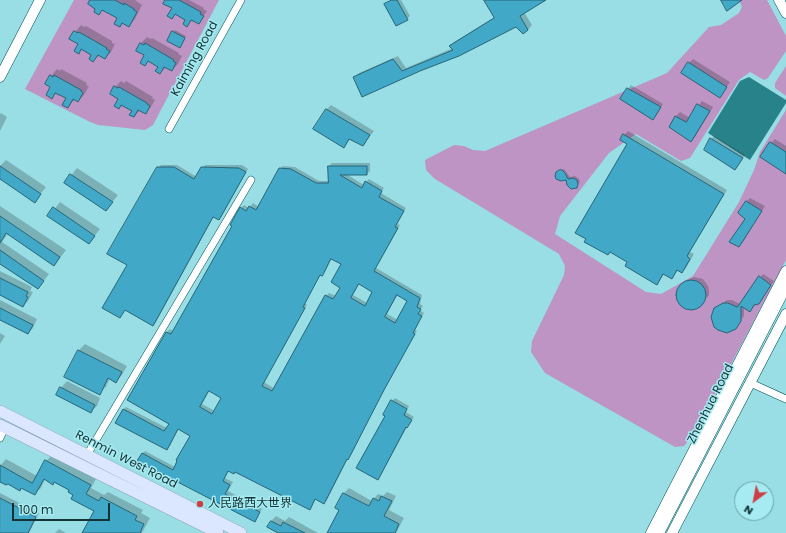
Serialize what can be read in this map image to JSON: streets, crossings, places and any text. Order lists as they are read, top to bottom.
{
  "streets": {
    "main road": ["Zhenhua Road", "Renmin West Road"],
    "street": ["Kaiming Road"]
  },
  "places": ["人民路西大世界"],
  "scale_bar": "100 m",
  "north": "bottom left"
}
